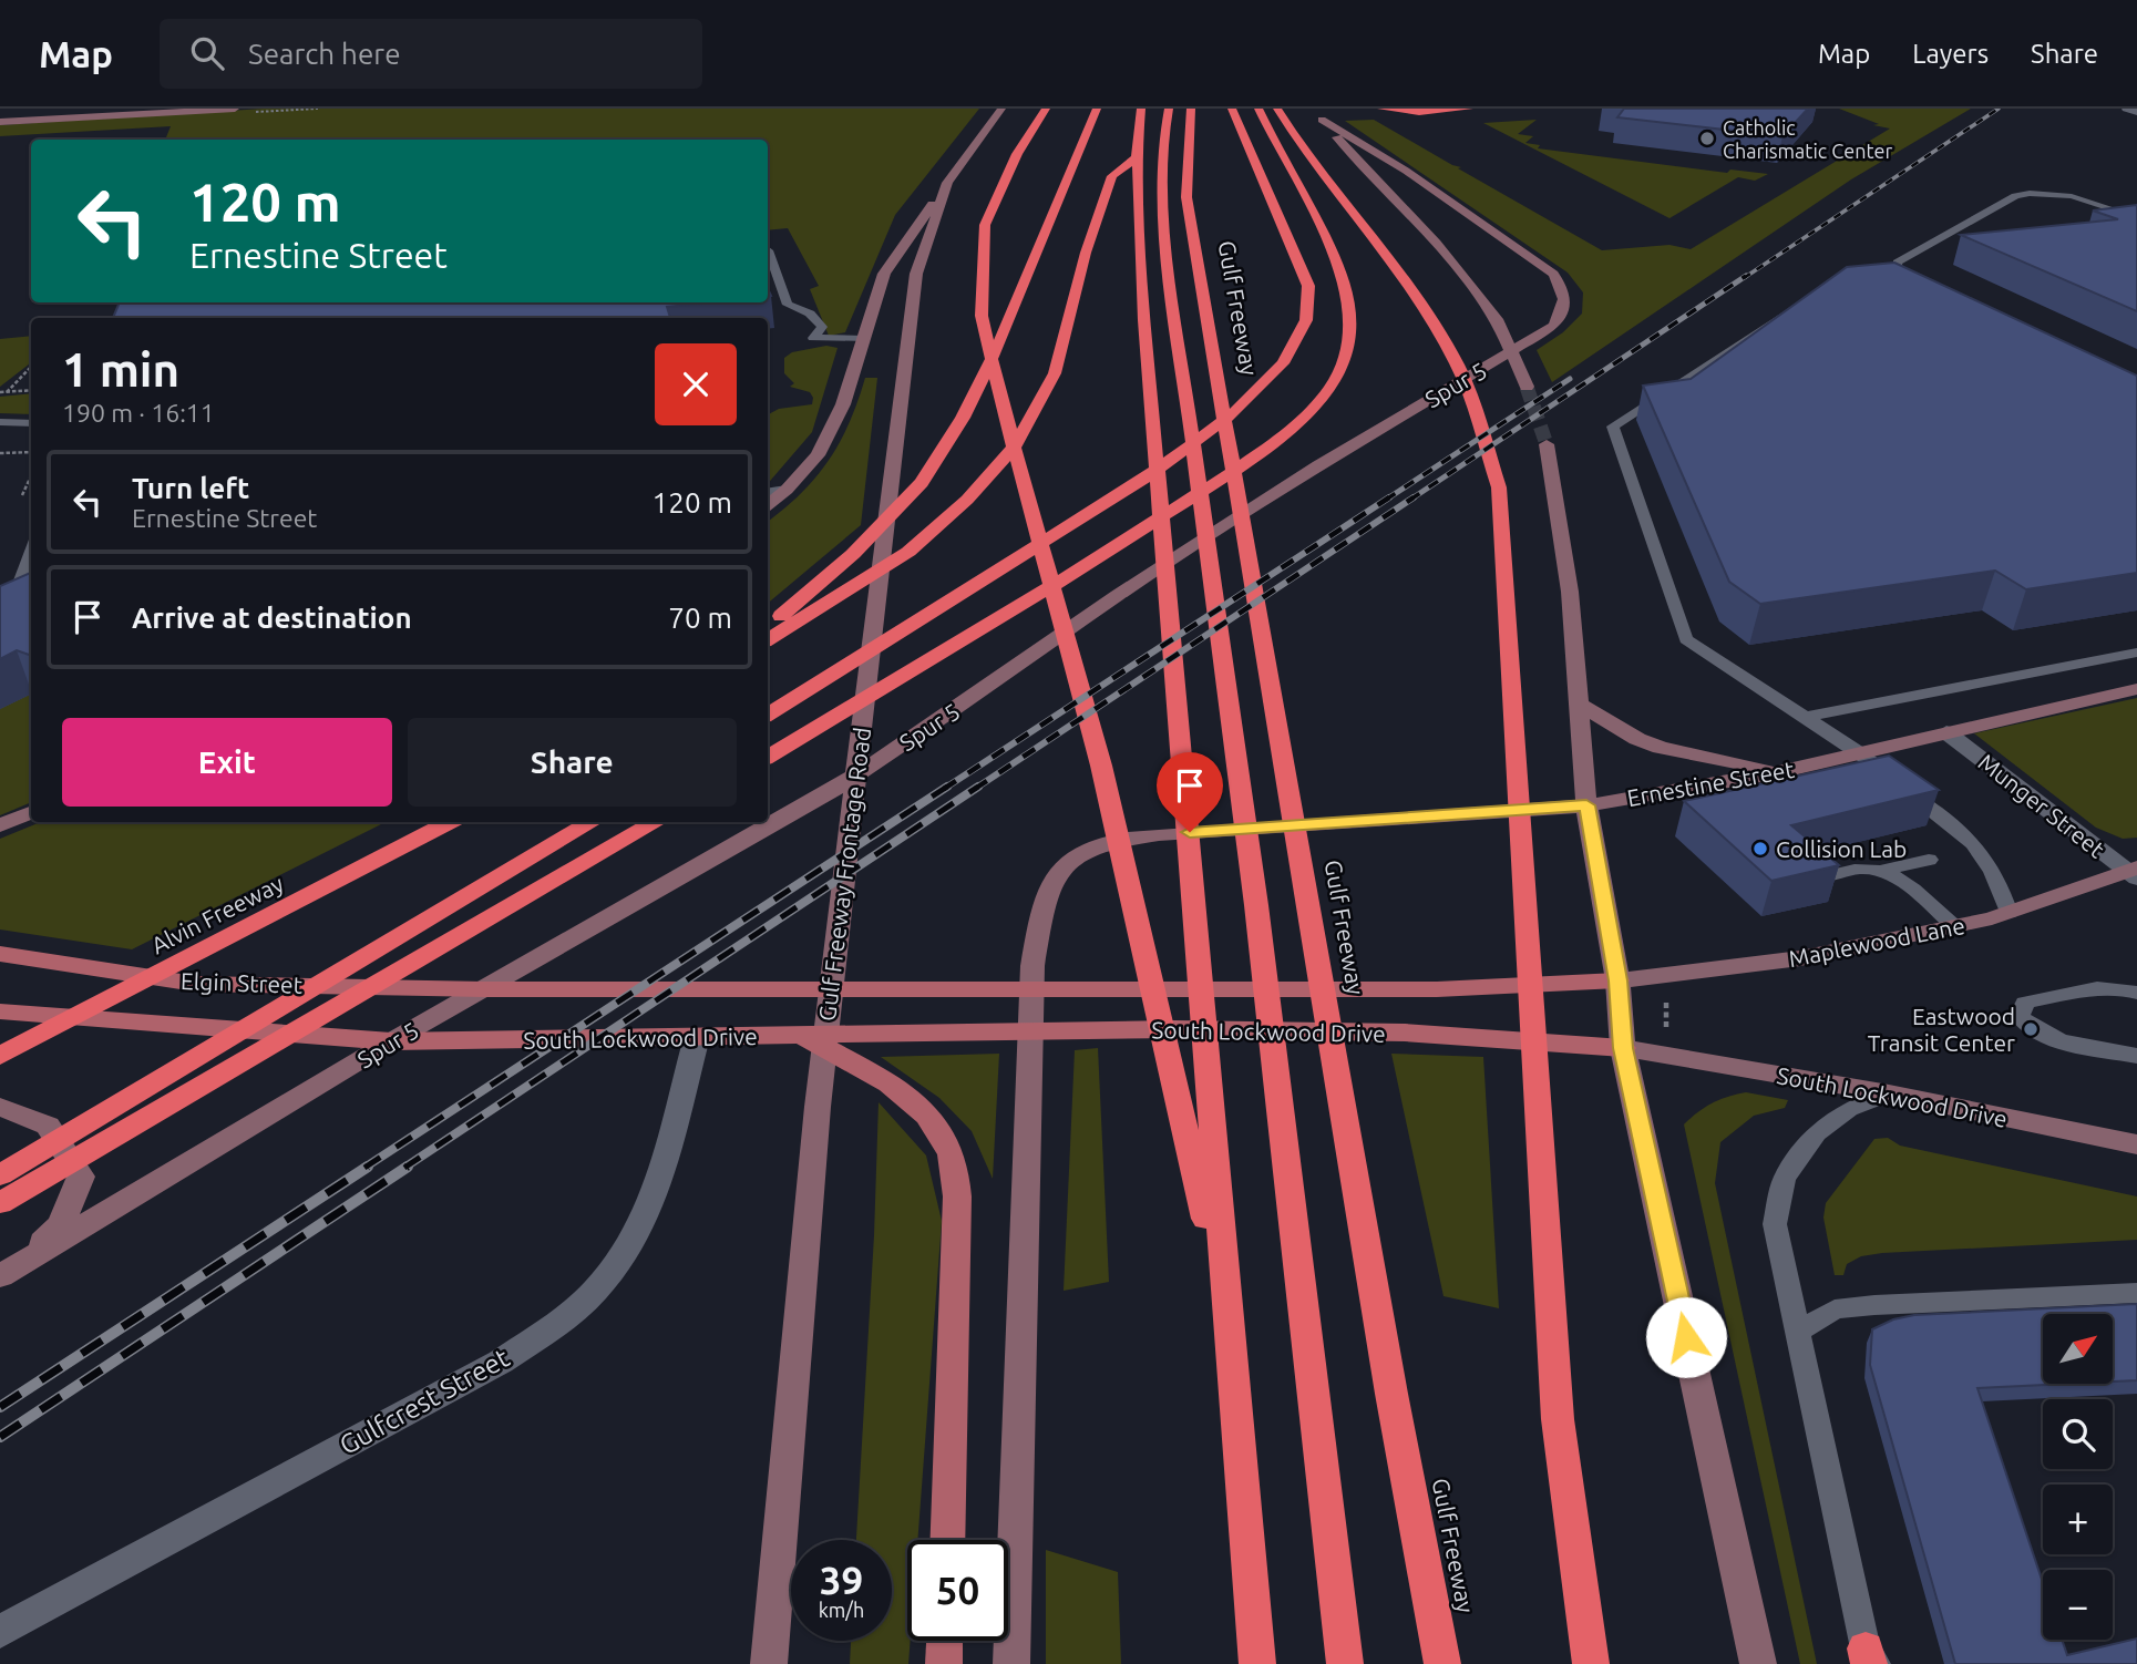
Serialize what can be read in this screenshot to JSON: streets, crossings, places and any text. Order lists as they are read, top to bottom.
{
  "streets": {
    "highway": ["Gulf Freeway", "Alvin Freeway"],
    "main road": [
      "Spur 5",
      "Ernestine Street",
      "Gulf Freeway Frontage Road",
      "Maplewood Lane",
      "Elgin Street",
      "South Lockwood Drive"
    ],
    "street": ["Munger Street", "Gulfcrest Street"]
  },
  "crossings": [
    ["Spur 5", "Elgin Street"],
    ["Spur 5", "South Lockwood Drive"],
    ["Ernestine Street", "Munger Street"],
    ["Munger Street", "Maplewood Lane"],
    ["Maplewood Lane", "South Lockwood Drive"],
    ["Elgin Street", "South Lockwood Drive"],
    ["South Lockwood Drive", "Gulfcrest Street"]
  ],
  "places": ["Catholic Charismatic Center", "Collision Lab", "Eastwood Transit Center"],
  "north": "top right",
  "page": {
    "header": "Map",
    "search": "Search here",
    "nav": ["Map", "Layers", "Share"],
    "turn": ["120 m", "Ernestine Street"],
    "heading": ["1 min", "190 m · 16:11"],
    "list": [
      {
        "name": "Turn left",
        "note": "Ernestine Street",
        "value": "120 m"
      },
      {
        "name": "Arrive at destination",
        "value": "70 m"
      }
    ],
    "buttons": ["Exit", "Share"],
    "map_buttons": ["+", "−"],
    "speed": "39 km/h",
    "limit": "50"
  }
}
